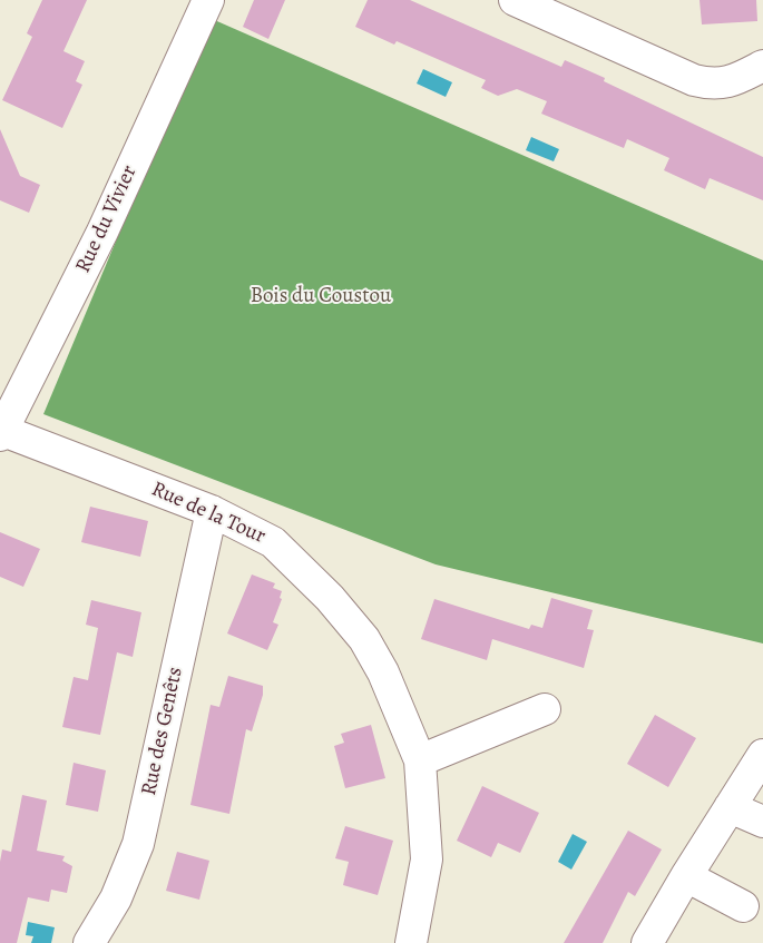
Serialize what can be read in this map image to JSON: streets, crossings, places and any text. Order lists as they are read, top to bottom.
{
  "streets": {
    "street": ["Rue du Vivier", "Rue de la Tour", "Rue des Genêts"]
  },
  "crossings": [
    ["Rue du Vivier", "Rue de la Tour"],
    ["Rue de la Tour", "Rue des Genêts"]
  ],
  "parks": ["Bois du Coustou"]
}
